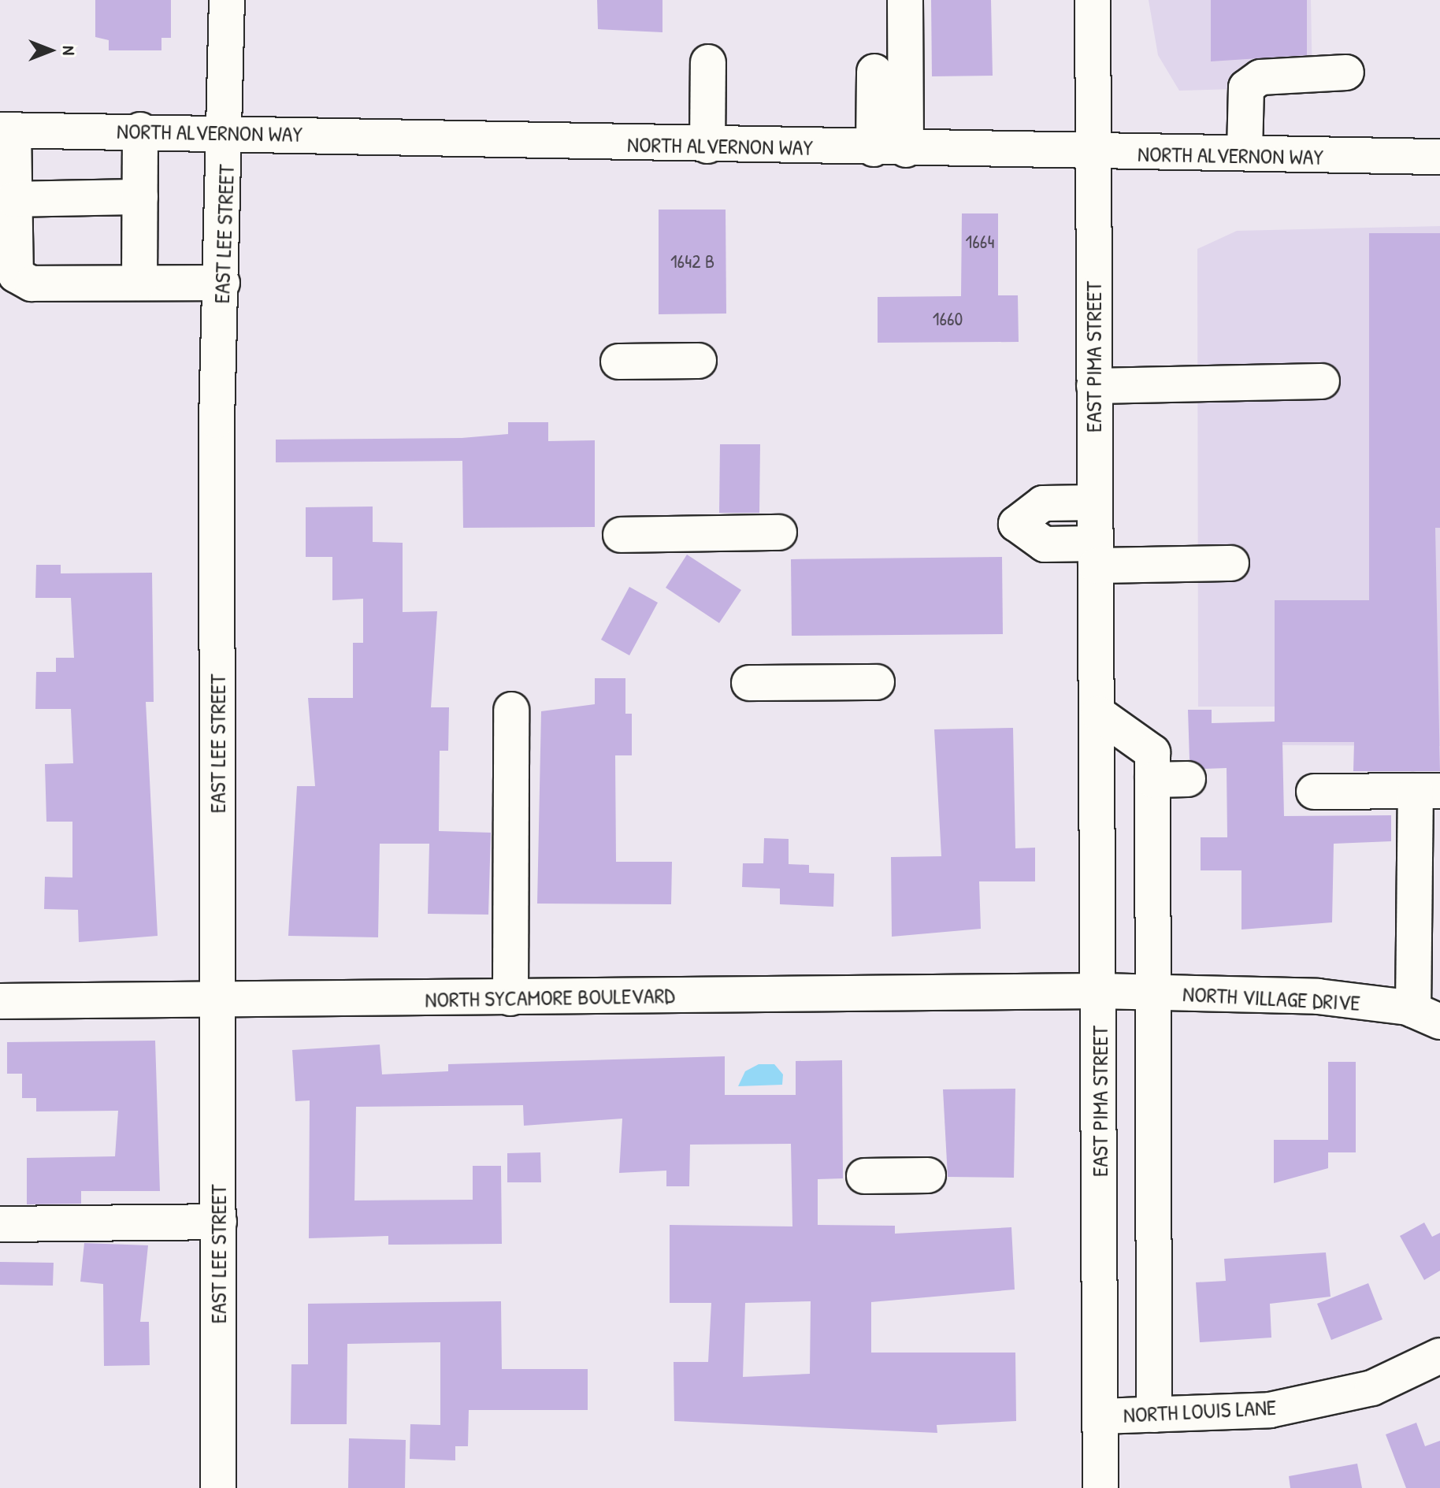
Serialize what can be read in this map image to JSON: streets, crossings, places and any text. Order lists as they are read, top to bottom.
{
  "streets": {
    "street": [
      "NORTH ALVERNON WAY",
      "EAST LEE STREET",
      "EAST PIMA STREET",
      "NORTH SYCAMORE BOULEVARD",
      "NORTH VILLAGE DRIVE",
      "NORTH LOUIS LANE"
    ]
  },
  "crossings": [
    ["NORTH ALVERNON WAY", "EAST LEE STREET"],
    ["NORTH ALVERNON WAY", "EAST PIMA STREET"],
    ["EAST LEE STREET", "NORTH SYCAMORE BOULEVARD"],
    ["EAST PIMA STREET", "NORTH SYCAMORE BOULEVARD"],
    ["EAST PIMA STREET", "NORTH VILLAGE DRIVE"],
    ["EAST PIMA STREET", "NORTH LOUIS LANE"],
    ["NORTH SYCAMORE BOULEVARD", "NORTH VILLAGE DRIVE"]
  ],
  "house_numbers": ["1664", "1642 B", "1660"],
  "north": "right"
}
